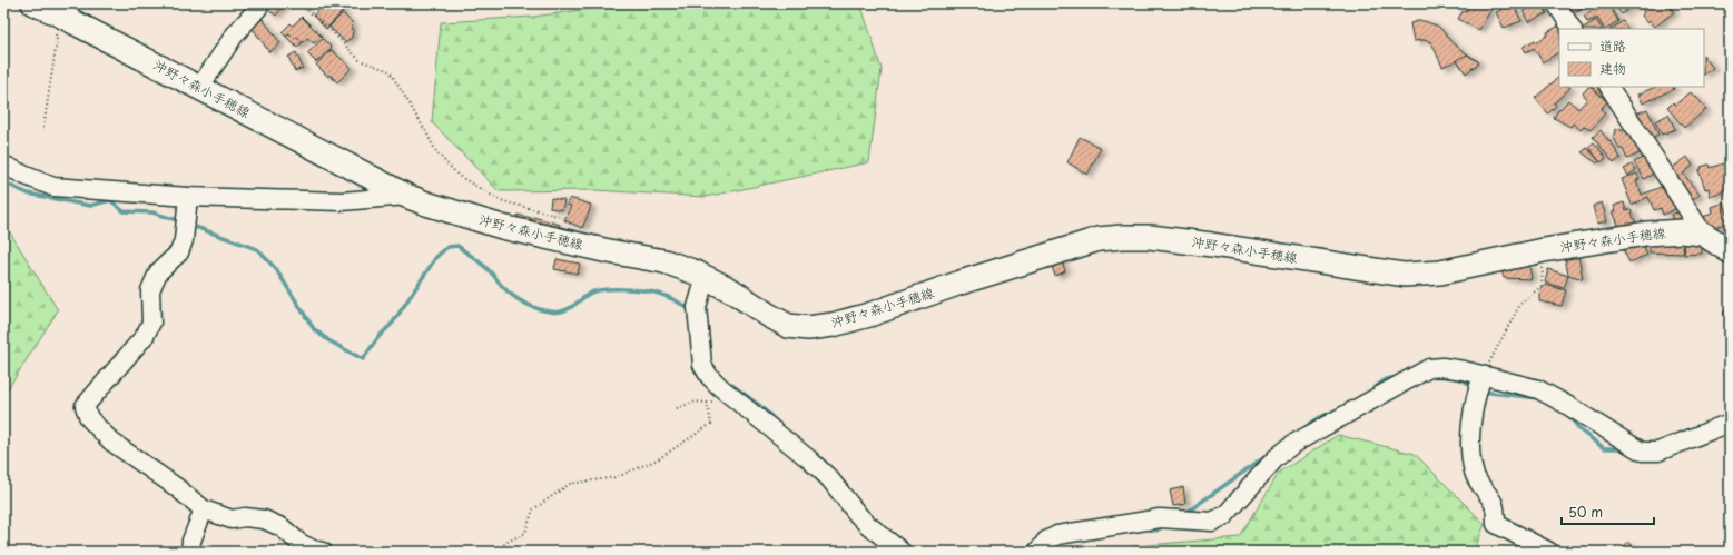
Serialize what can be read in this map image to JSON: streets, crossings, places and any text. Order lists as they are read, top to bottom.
{
  "streets": {
    "main road": ["沖野々森小手穂線"]
  },
  "legend": ["道路", "建物"],
  "scale_bar": "50 m"
}
